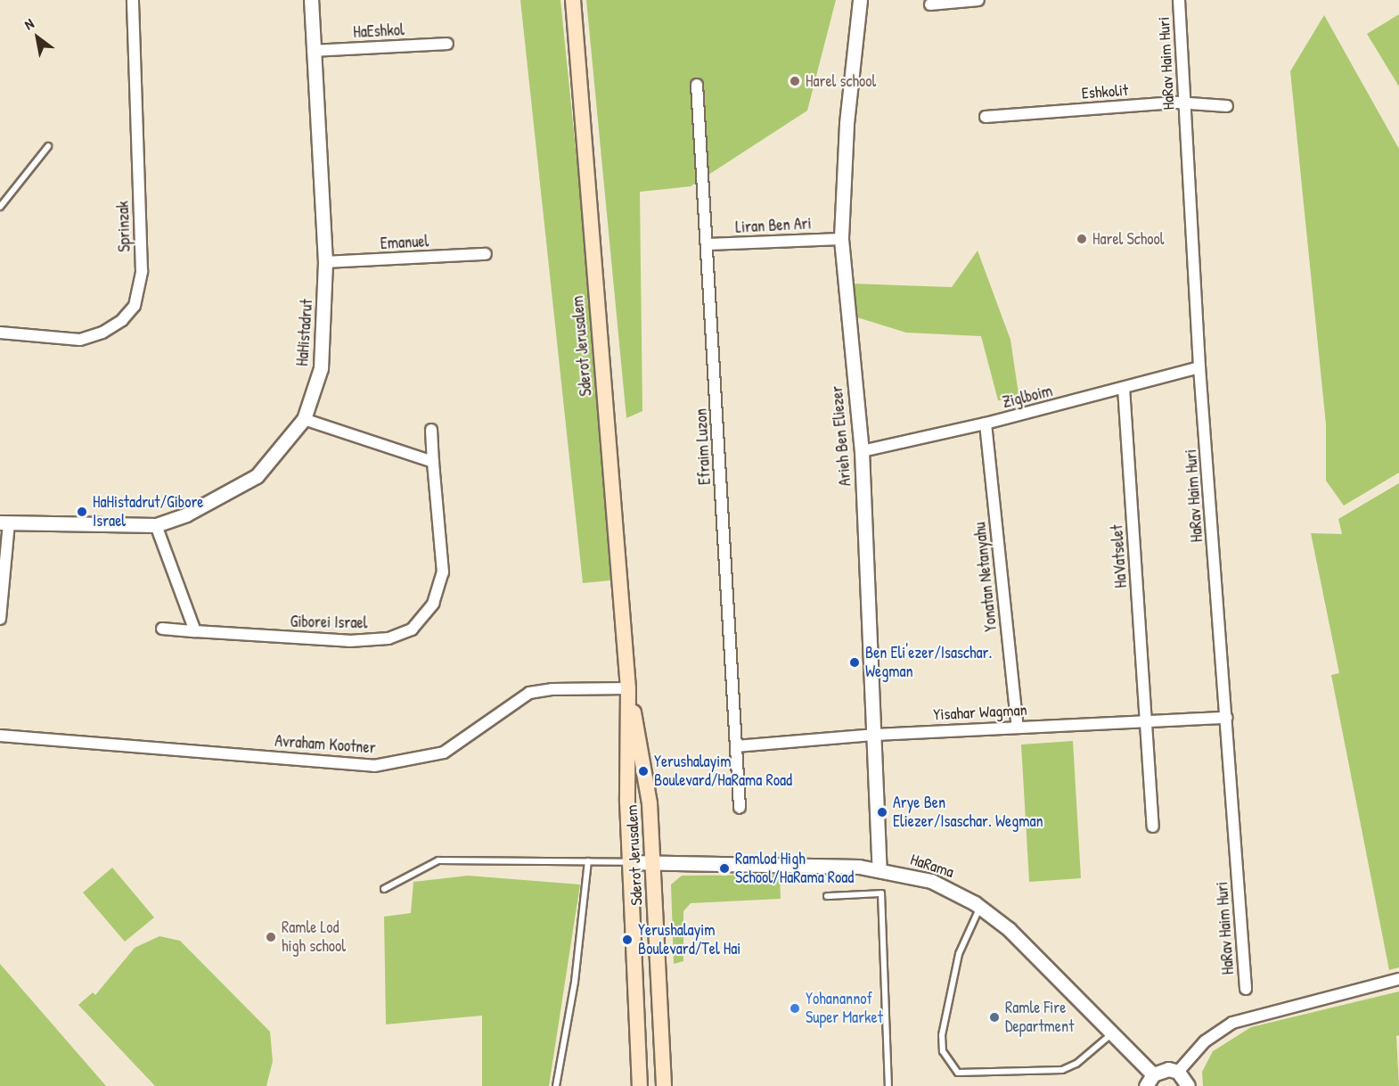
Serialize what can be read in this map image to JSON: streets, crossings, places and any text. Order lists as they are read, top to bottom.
{
  "streets": {
    "main road": ["Sderot Jerusalem"],
    "street": [
      "HaEshkol",
      "HaRav Haim Huri",
      "Eshkolit",
      "Liran Ben Ari",
      "Sprinzak",
      "Emanuel",
      "HaHistadrut",
      "Ziglboim",
      "Arieh Ben Eliezer",
      "Efraim Luzon",
      "HaVatselet",
      "Yonatan Netanyahu",
      "Giborei Israel",
      "Yisahar Wagman",
      "Avraham Kootner",
      "HaRama"
    ]
  },
  "crossings": [
    ["HaEshkol", "HaHistadrut"],
    ["HaRav Haim Huri", "Eshkolit"],
    ["HaRav Haim Huri", "Ziglboim"],
    ["HaRav Haim Huri", "Yisahar Wagman"],
    ["Liran Ben Ari", "Arieh Ben Eliezer"],
    ["Liran Ben Ari", "Efraim Luzon"],
    ["Emanuel", "HaHistadrut"],
    ["Sderot Jerusalem", "Avraham Kootner"],
    ["Sderot Jerusalem", "HaRama"],
    ["Ziglboim", "Arieh Ben Eliezer"],
    ["Ziglboim", "HaVatselet"],
    ["Ziglboim", "Yonatan Netanyahu"],
    ["Arieh Ben Eliezer", "Yisahar Wagman"],
    ["Arieh Ben Eliezer", "HaRama"],
    ["Efraim Luzon", "Yisahar Wagman"],
    ["HaVatselet", "Yisahar Wagman"],
    ["Yonatan Netanyahu", "Yisahar Wagman"]
  ],
  "places": [
    "Harel school",
    "Harel School",
    "HaHistadrut/Gibore Israel",
    "Ben Eli'ezer/Isaschar. Wegman",
    "Yerushalayim Boulevard/HaRama Road",
    "Arye Ben Eliezer/Isaschar. Wegman",
    "Ramlod High School/HaRama Road",
    "Ramle Lod high school",
    "Yerushalayim Boulevard/Tel Hai",
    "Yohanannof Super Market",
    "Ramle Fire Department"
  ],
  "north": "top left"
}
